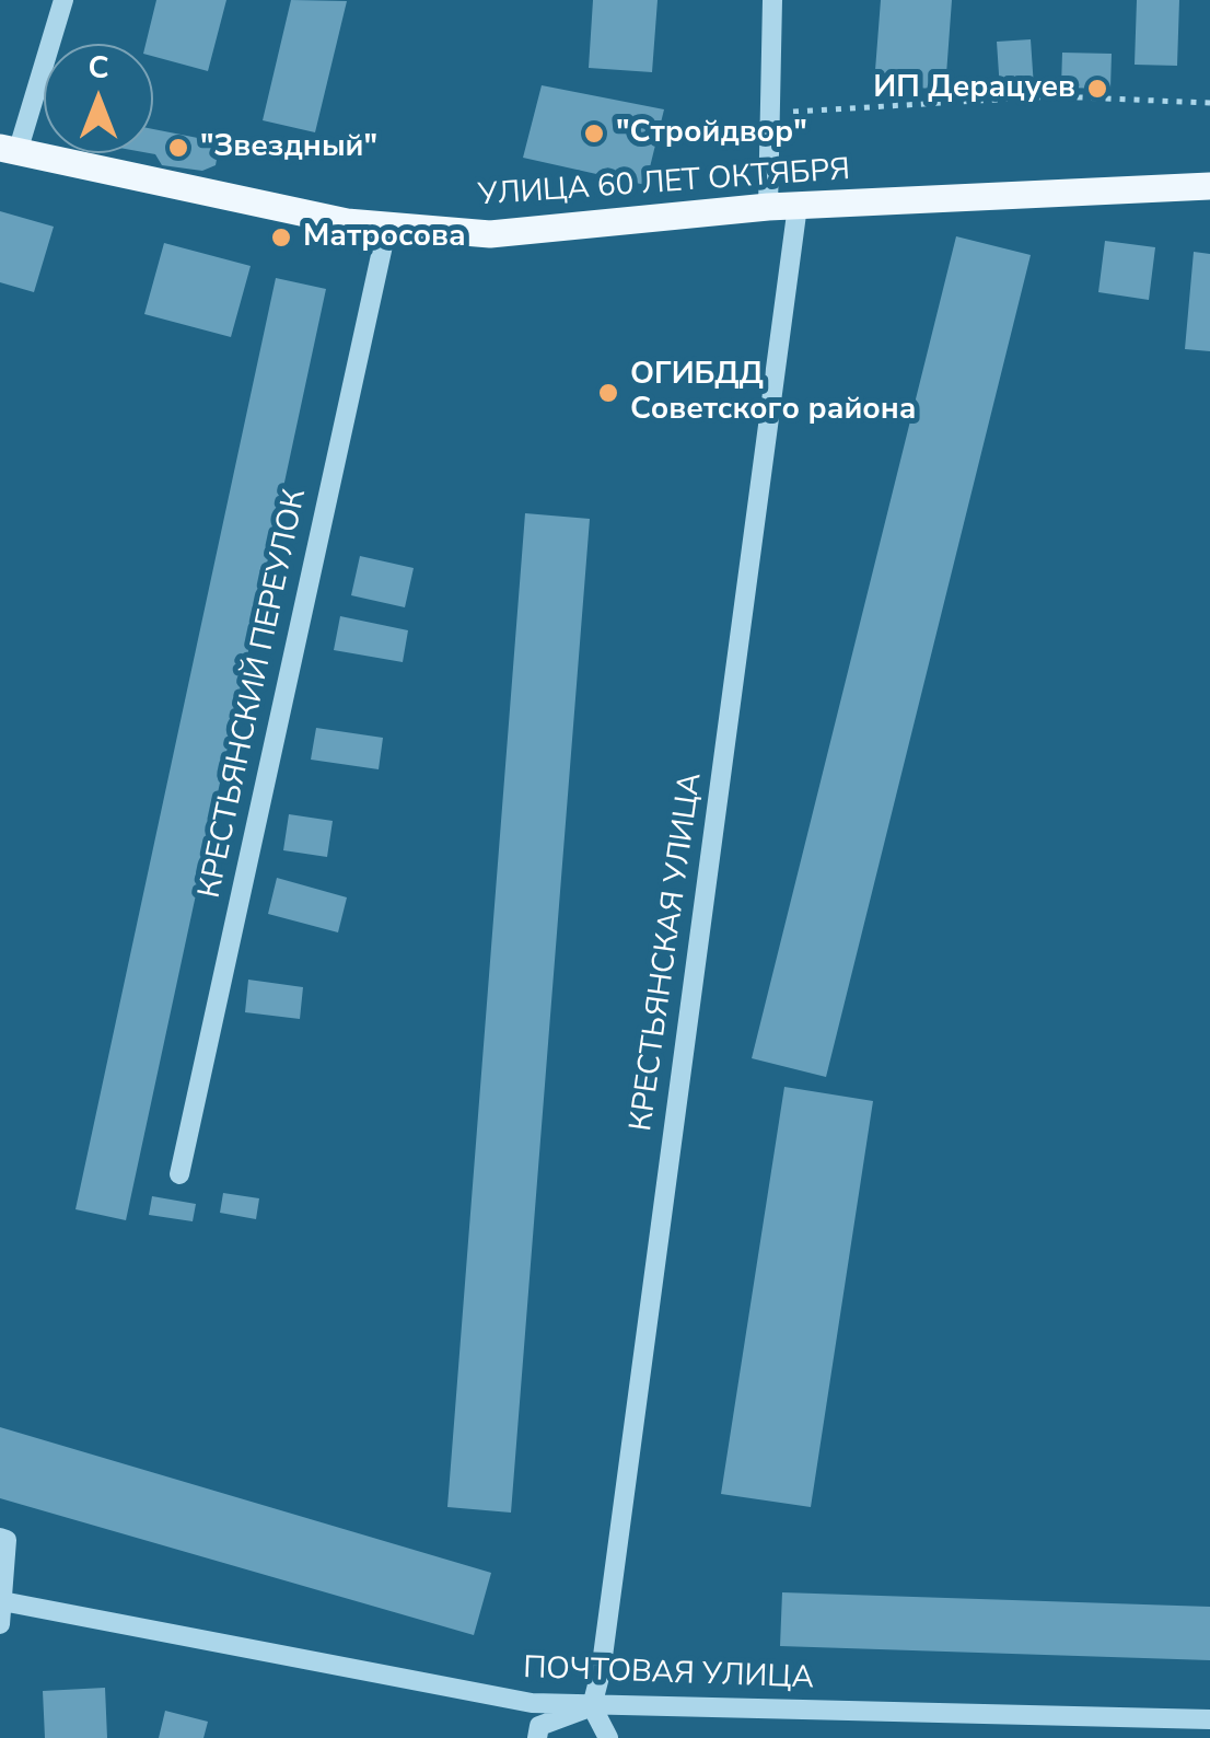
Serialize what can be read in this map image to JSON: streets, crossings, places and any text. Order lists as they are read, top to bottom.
{
  "streets": {
    "main road": ["УЛИЦА 60 ЛЕТ ОКТЯБРЯ"],
    "street": ["КРЕСТЬЯНСКИЙ ПЕРЕУЛОК", "КРЕСТЬЯНСКАЯ УЛИЦА", "ПОЧТОВАЯ УЛИЦА"]
  },
  "crossings": [
    ["УЛИЦА 60 ЛЕТ ОКТЯБРЯ", "КРЕСТЬЯНСКИЙ ПЕРЕУЛОК"],
    ["УЛИЦА 60 ЛЕТ ОКТЯБРЯ", "КРЕСТЬЯНСКАЯ УЛИЦА"],
    ["КРЕСТЬЯНСКАЯ УЛИЦА", "ПОЧТОВАЯ УЛИЦА"]
  ],
  "places": [
    "ИП Дерацуев",
    "\"Стройдвор\"",
    "\"Звездный\"",
    "Матросова",
    "ОГИБДД Советского района"
  ],
  "north": "top"
}
